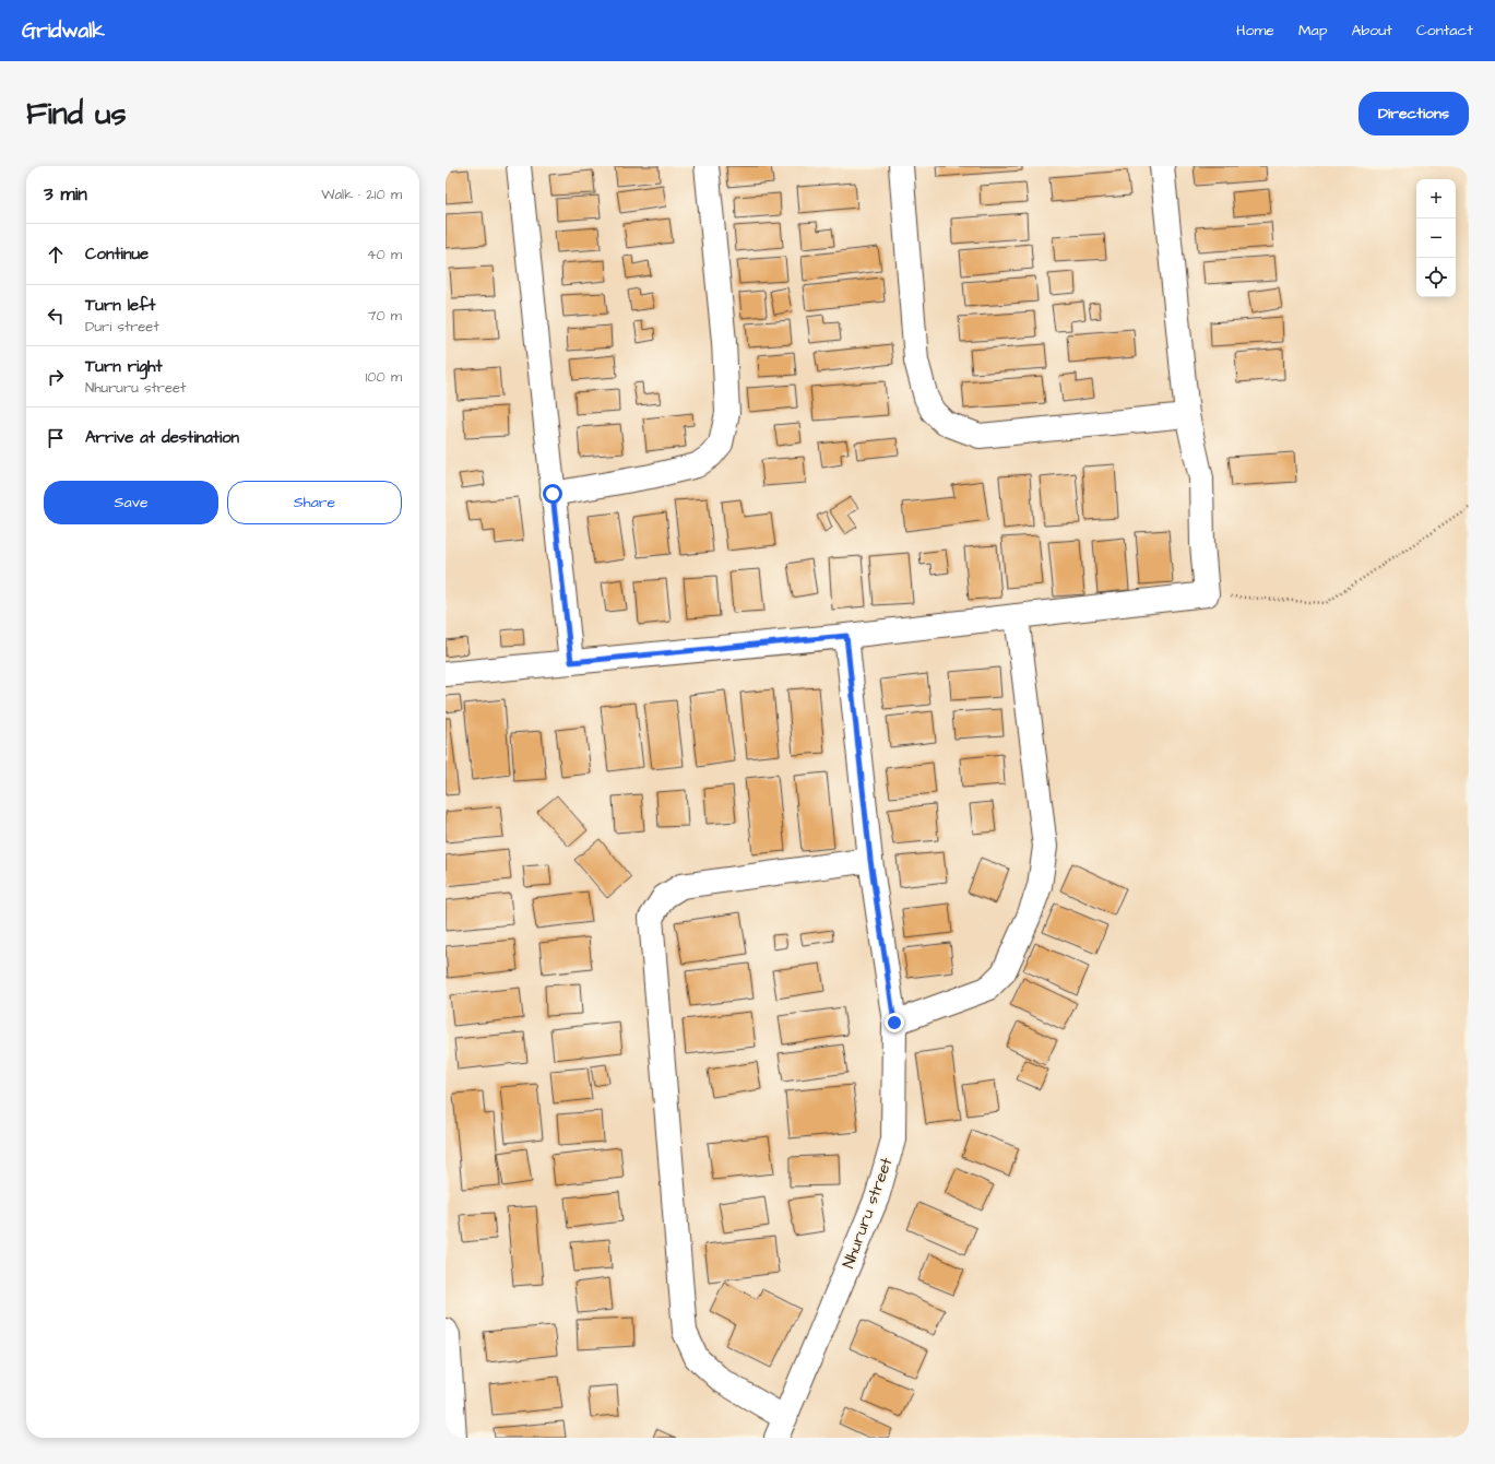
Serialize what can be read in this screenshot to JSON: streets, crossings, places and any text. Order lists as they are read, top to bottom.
{
  "streets": {
    "street": ["Nhururu street"]
  },
  "page": {
    "header": "Gridwalk",
    "nav": [
      "Home",
      "Map",
      "About",
      "Contact"
    ],
    "buttons": [
      "Directions",
      ["Save", "Share"]
    ],
    "title": "Find us",
    "heading": ["3 min", "Walk · 210 m"],
    "map_buttons": ["+", "−"],
    "list": [
      ["Continue", "40 m"],
      ["Turn left", "Duri street", "70 m"],
      ["Turn right", "Nhururu street", "100 m"],
      "Arrive at destination"
    ]
  }
}
